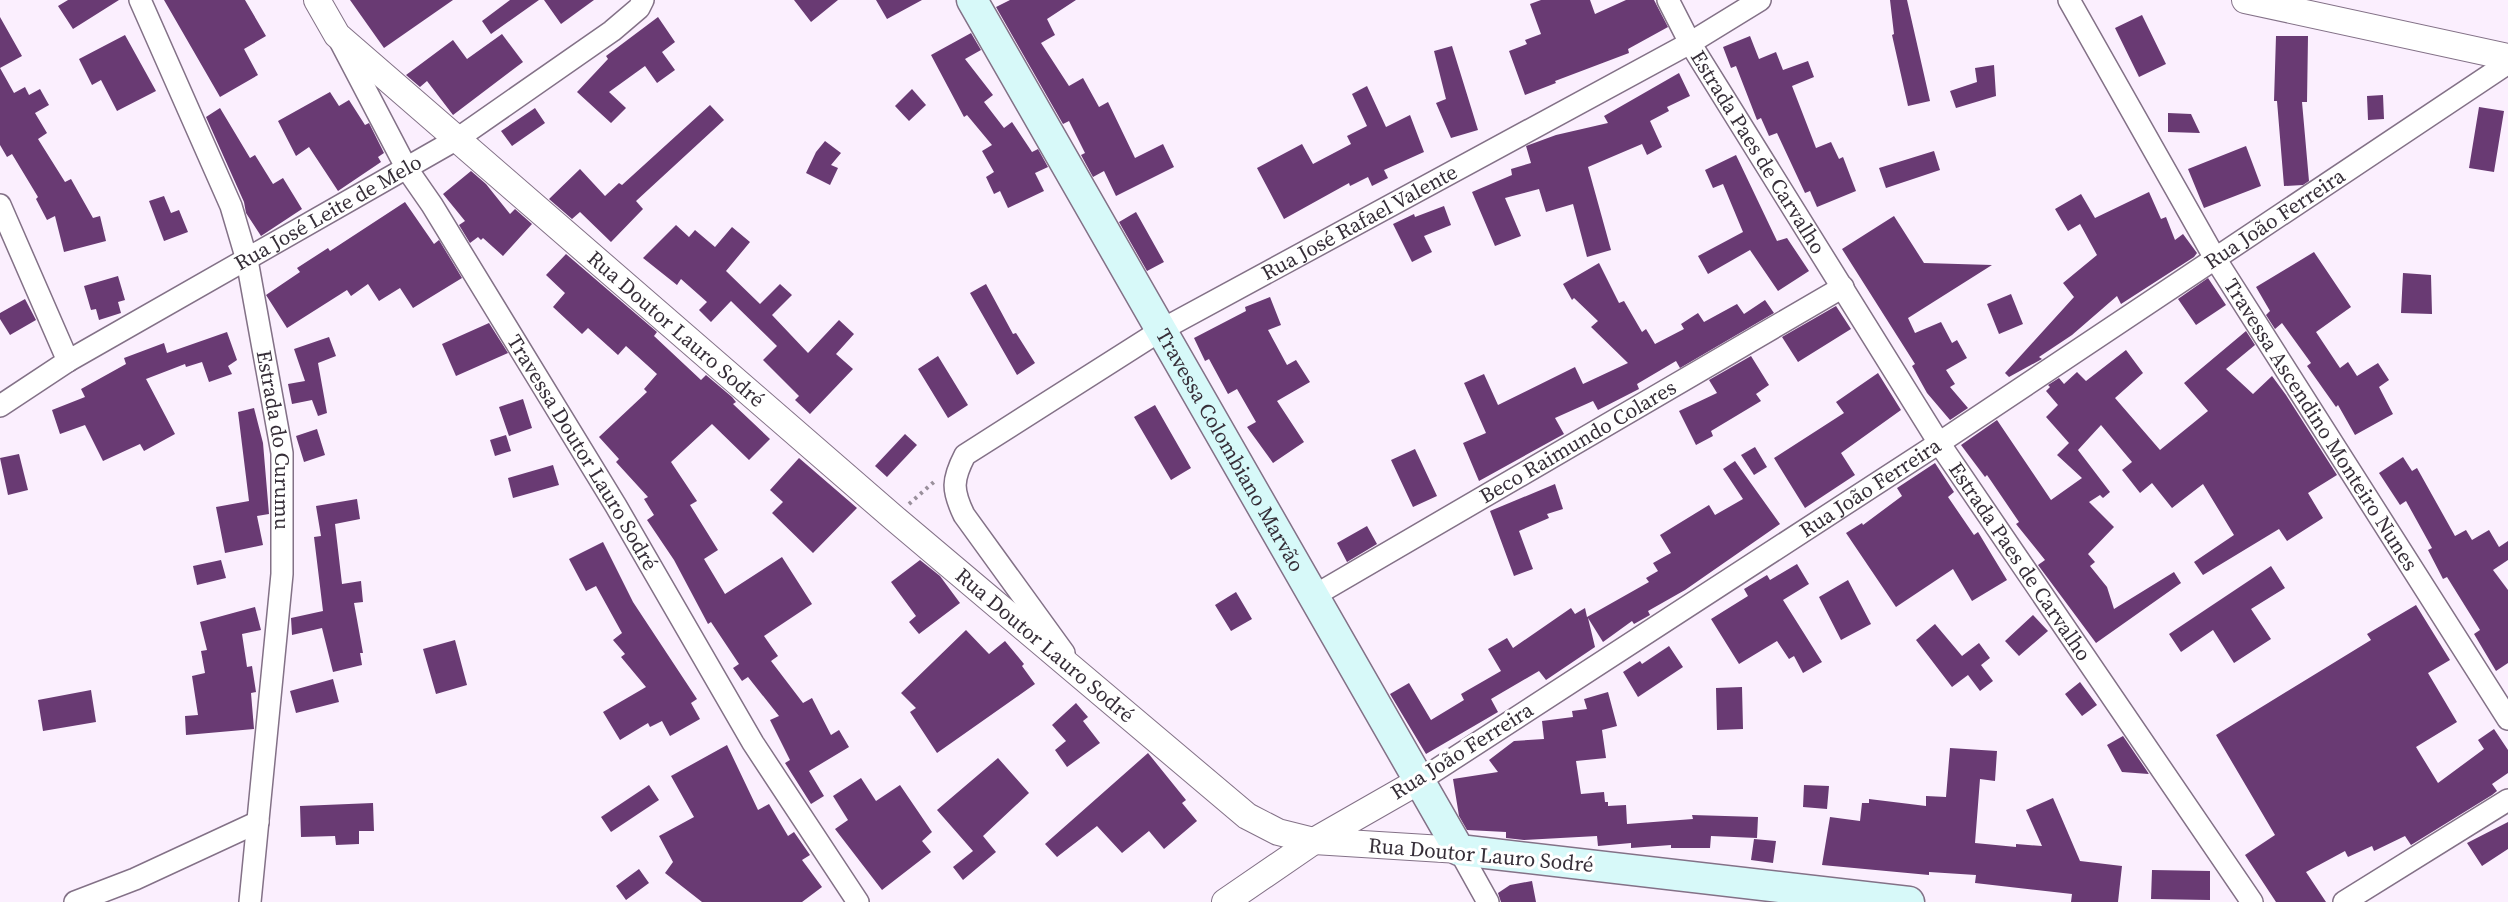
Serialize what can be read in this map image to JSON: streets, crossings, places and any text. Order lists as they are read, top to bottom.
{
  "streets": {
    "main road": ["Rua Doutor Lauro Sodré", "Travessa Colombiano Marvão"],
    "street": [
      "Estrada Paes de Carvalho",
      "Rua José Leite de Melo",
      "Rua João Ferreira",
      "Rua José Rafael Valente",
      "Travessa Ascendino Monteiro Nunes",
      "Estrada do Curumu",
      "Beco Raimundo Colares",
      "Travessa Doutor Lauro Sodré"
    ]
  },
  "crossings": [
    ["Estrada Paes de Carvalho", "Rua João Ferreira"],
    ["Estrada Paes de Carvalho", "Rua José Rafael Valente"],
    ["Estrada Paes de Carvalho", "Beco Raimundo Colares"],
    ["Rua José Leite de Melo", "Rua Doutor Lauro Sodré"],
    ["Rua José Leite de Melo", "Estrada do Curumu"],
    ["Rua José Leite de Melo", "Travessa Doutor Lauro Sodré"],
    ["Rua João Ferreira", "Rua Doutor Lauro Sodré"],
    ["Rua João Ferreira", "Travessa Ascendino Monteiro Nunes"],
    ["Rua João Ferreira", "Travessa Colombiano Marvão"],
    ["Rua José Rafael Valente", "Travessa Colombiano Marvão"],
    ["Rua Doutor Lauro Sodré", "Travessa Colombiano Marvão"],
    ["Rua Doutor Lauro Sodré", "Travessa Doutor Lauro Sodré"],
    ["Beco Raimundo Colares", "Travessa Colombiano Marvão"]
  ]
}
